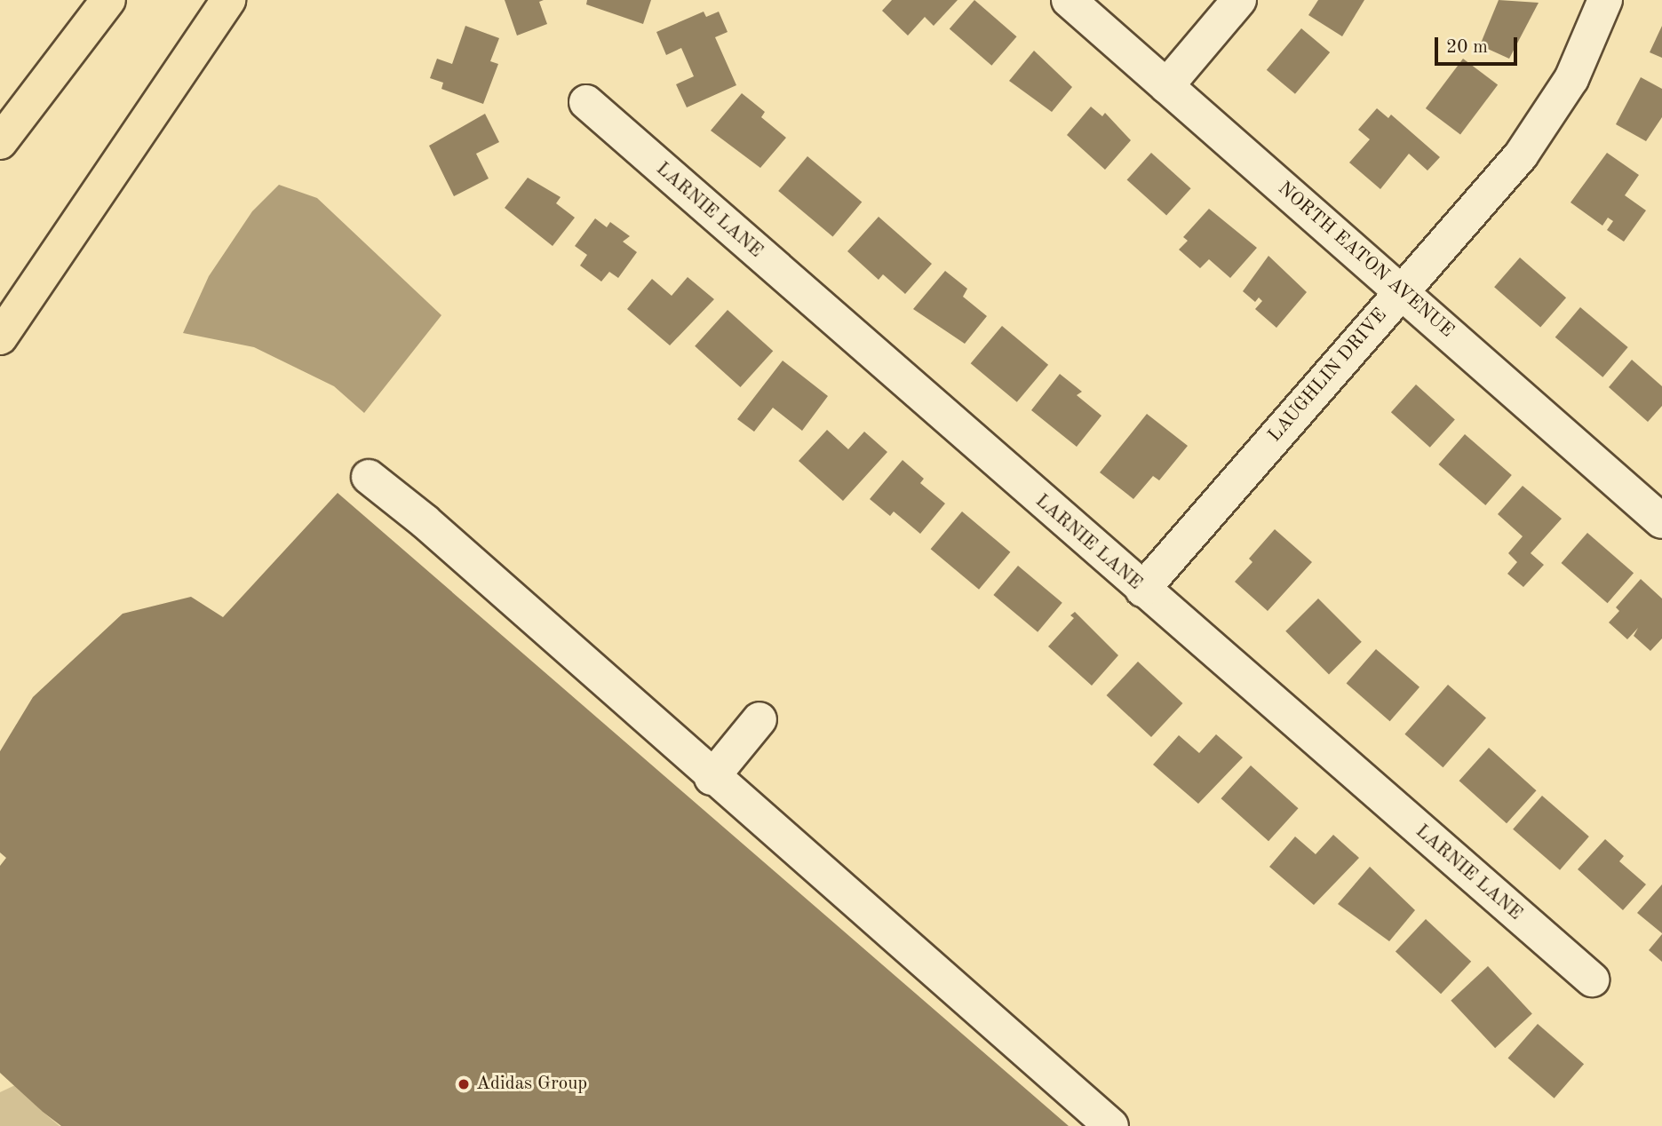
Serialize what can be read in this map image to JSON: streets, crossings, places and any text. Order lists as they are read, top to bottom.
{
  "streets": {
    "street": ["LARNIE LANE", "NORTH EATON AVENUE", "LAUGHLIN DRIVE"]
  },
  "crossings": [
    ["LARNIE LANE", "LAUGHLIN DRIVE"],
    ["NORTH EATON AVENUE", "LAUGHLIN DRIVE"]
  ],
  "places": ["Adidas Group"],
  "scale_bar": "20 m"
}
